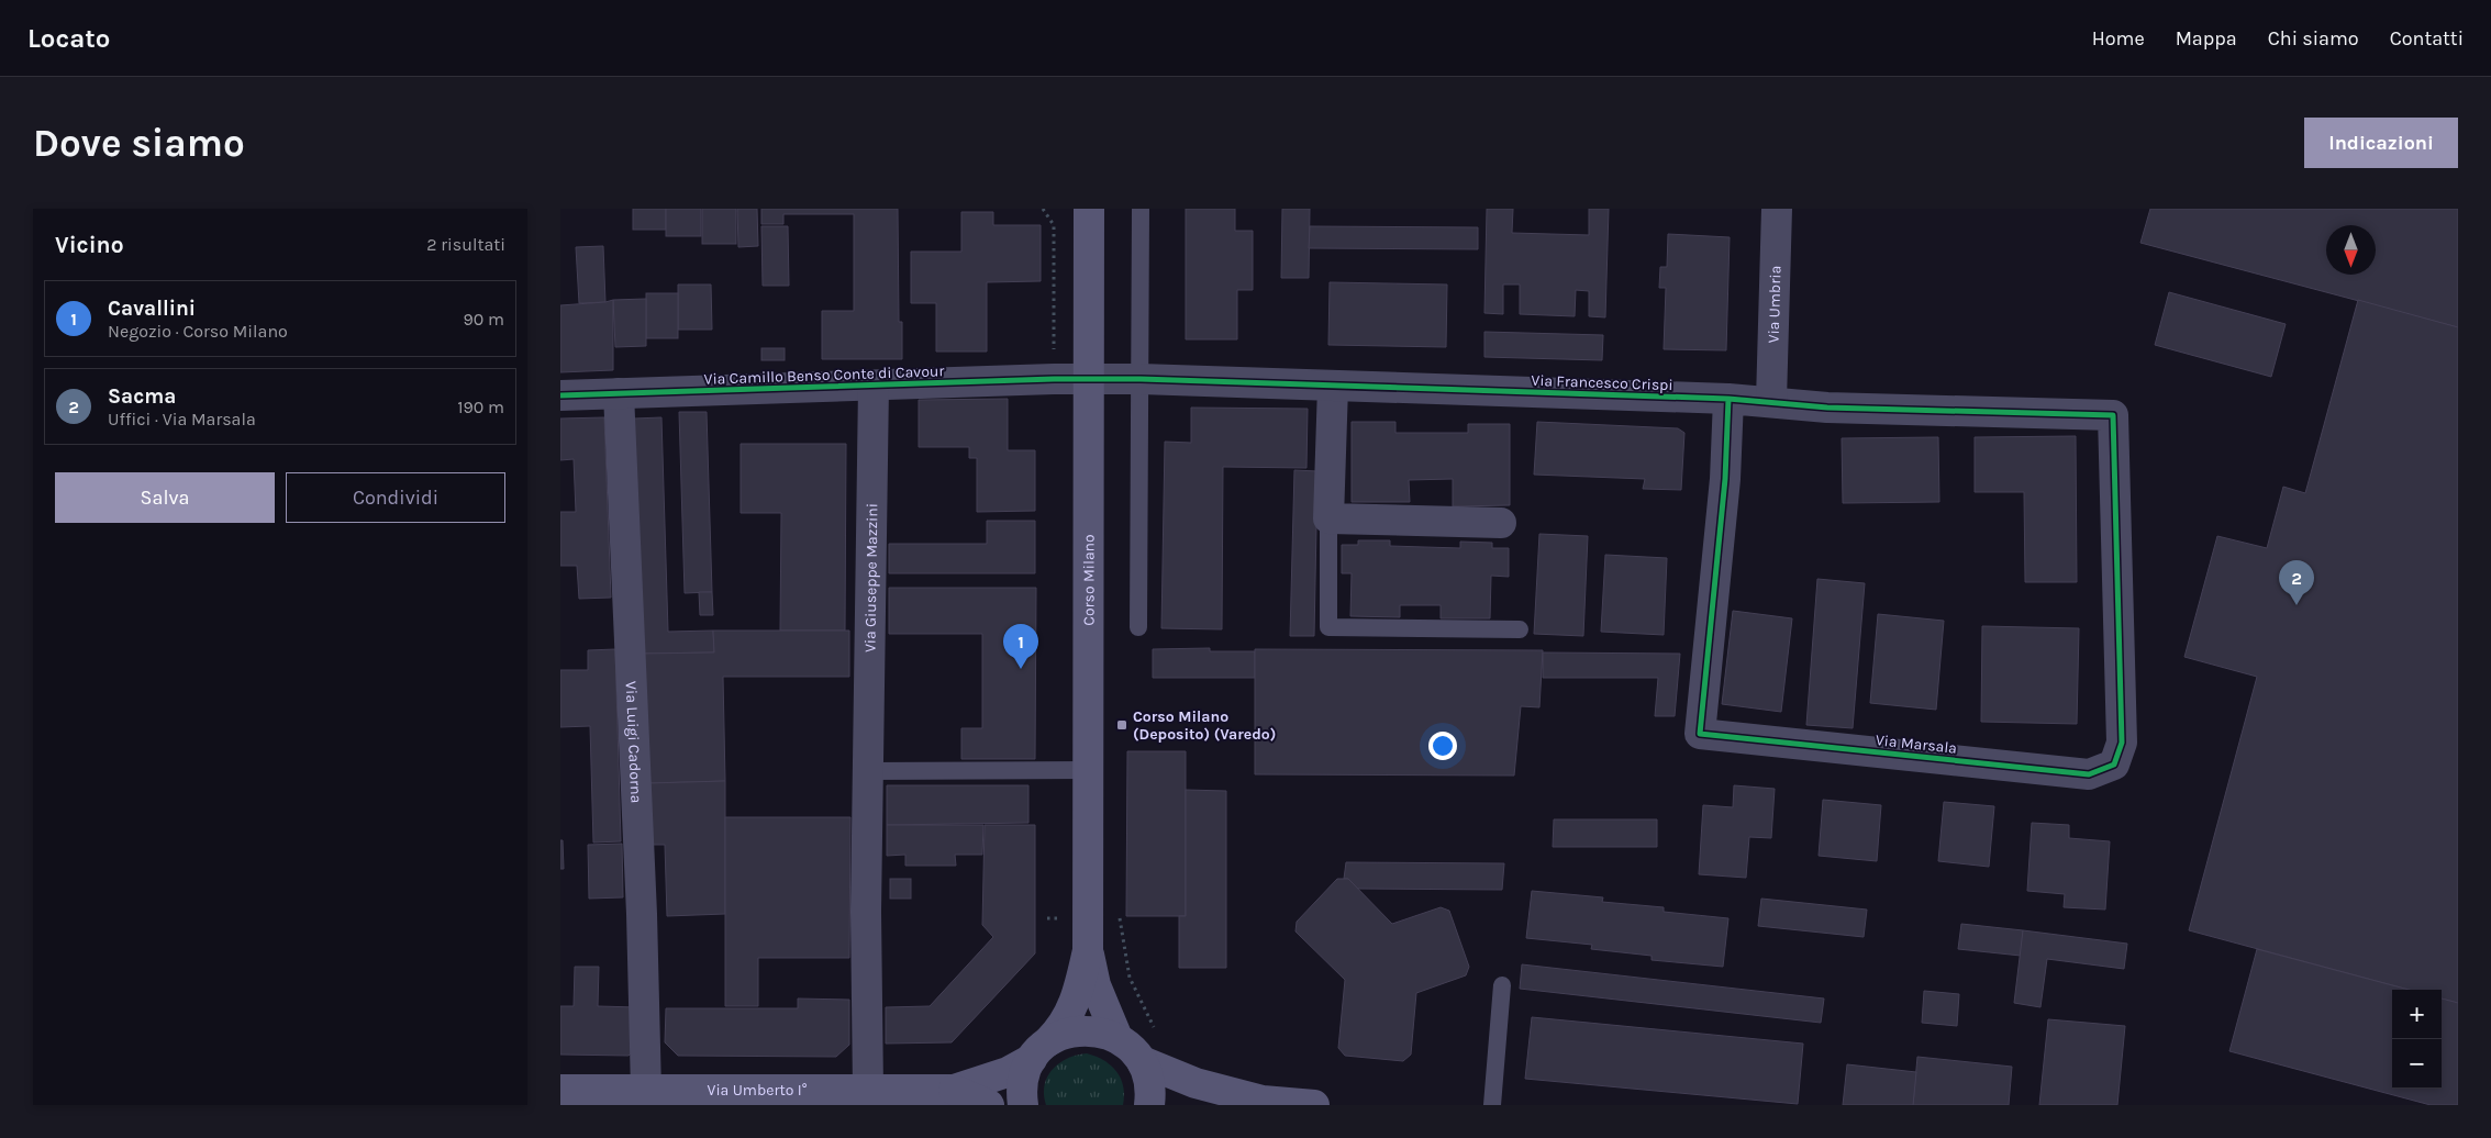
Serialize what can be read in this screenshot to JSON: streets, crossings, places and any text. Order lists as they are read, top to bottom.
{
  "streets": {
    "main road": ["Corso Milano", "Via Umberto I°"],
    "street": [
      "Via Umbria",
      "Via Camillo Benso Conte di Cavour",
      "Via Francesco Crispi",
      "Via Giuseppe Mazzini",
      "Via Luigi Cadorna",
      "Via Marsala"
    ]
  },
  "crossings": [
    ["Via Umbria", "Via Francesco Crispi"],
    ["Via Camillo Benso Conte di Cavour", "Via Francesco Crispi"],
    ["Via Camillo Benso Conte di Cavour", "Via Giuseppe Mazzini"],
    ["Via Camillo Benso Conte di Cavour", "Corso Milano"],
    ["Via Camillo Benso Conte di Cavour", "Via Luigi Cadorna"],
    ["Via Francesco Crispi", "Corso Milano"],
    ["Via Francesco Crispi", "Via Marsala"],
    ["Via Giuseppe Mazzini", "Via Umberto I°"],
    ["Via Luigi Cadorna", "Via Umberto I°"]
  ],
  "places": {
    "transit": ["Corso Milano (Deposito) (Varedo)"]
  },
  "north": "bottom",
  "page": {
    "header": "Locato",
    "nav": [
      "Home",
      "Mappa",
      "Chi siamo",
      "Contatti"
    ],
    "buttons": [
      "Indicazioni",
      ["Salva", "Condividi"]
    ],
    "title": "Dove siamo",
    "heading": ["Vicino", "2 risultati"],
    "list": [
      {
        "mark": "1",
        "name": "Cavallini",
        "note": "Negozio · Corso Milano",
        "value": "90 m"
      },
      {
        "mark": "2",
        "name": "Sacma",
        "note": "Uffici · Via Marsala",
        "value": "190 m"
      }
    ],
    "pins": ["2", "1"],
    "map_buttons": ["+", "−"]
  }
}
